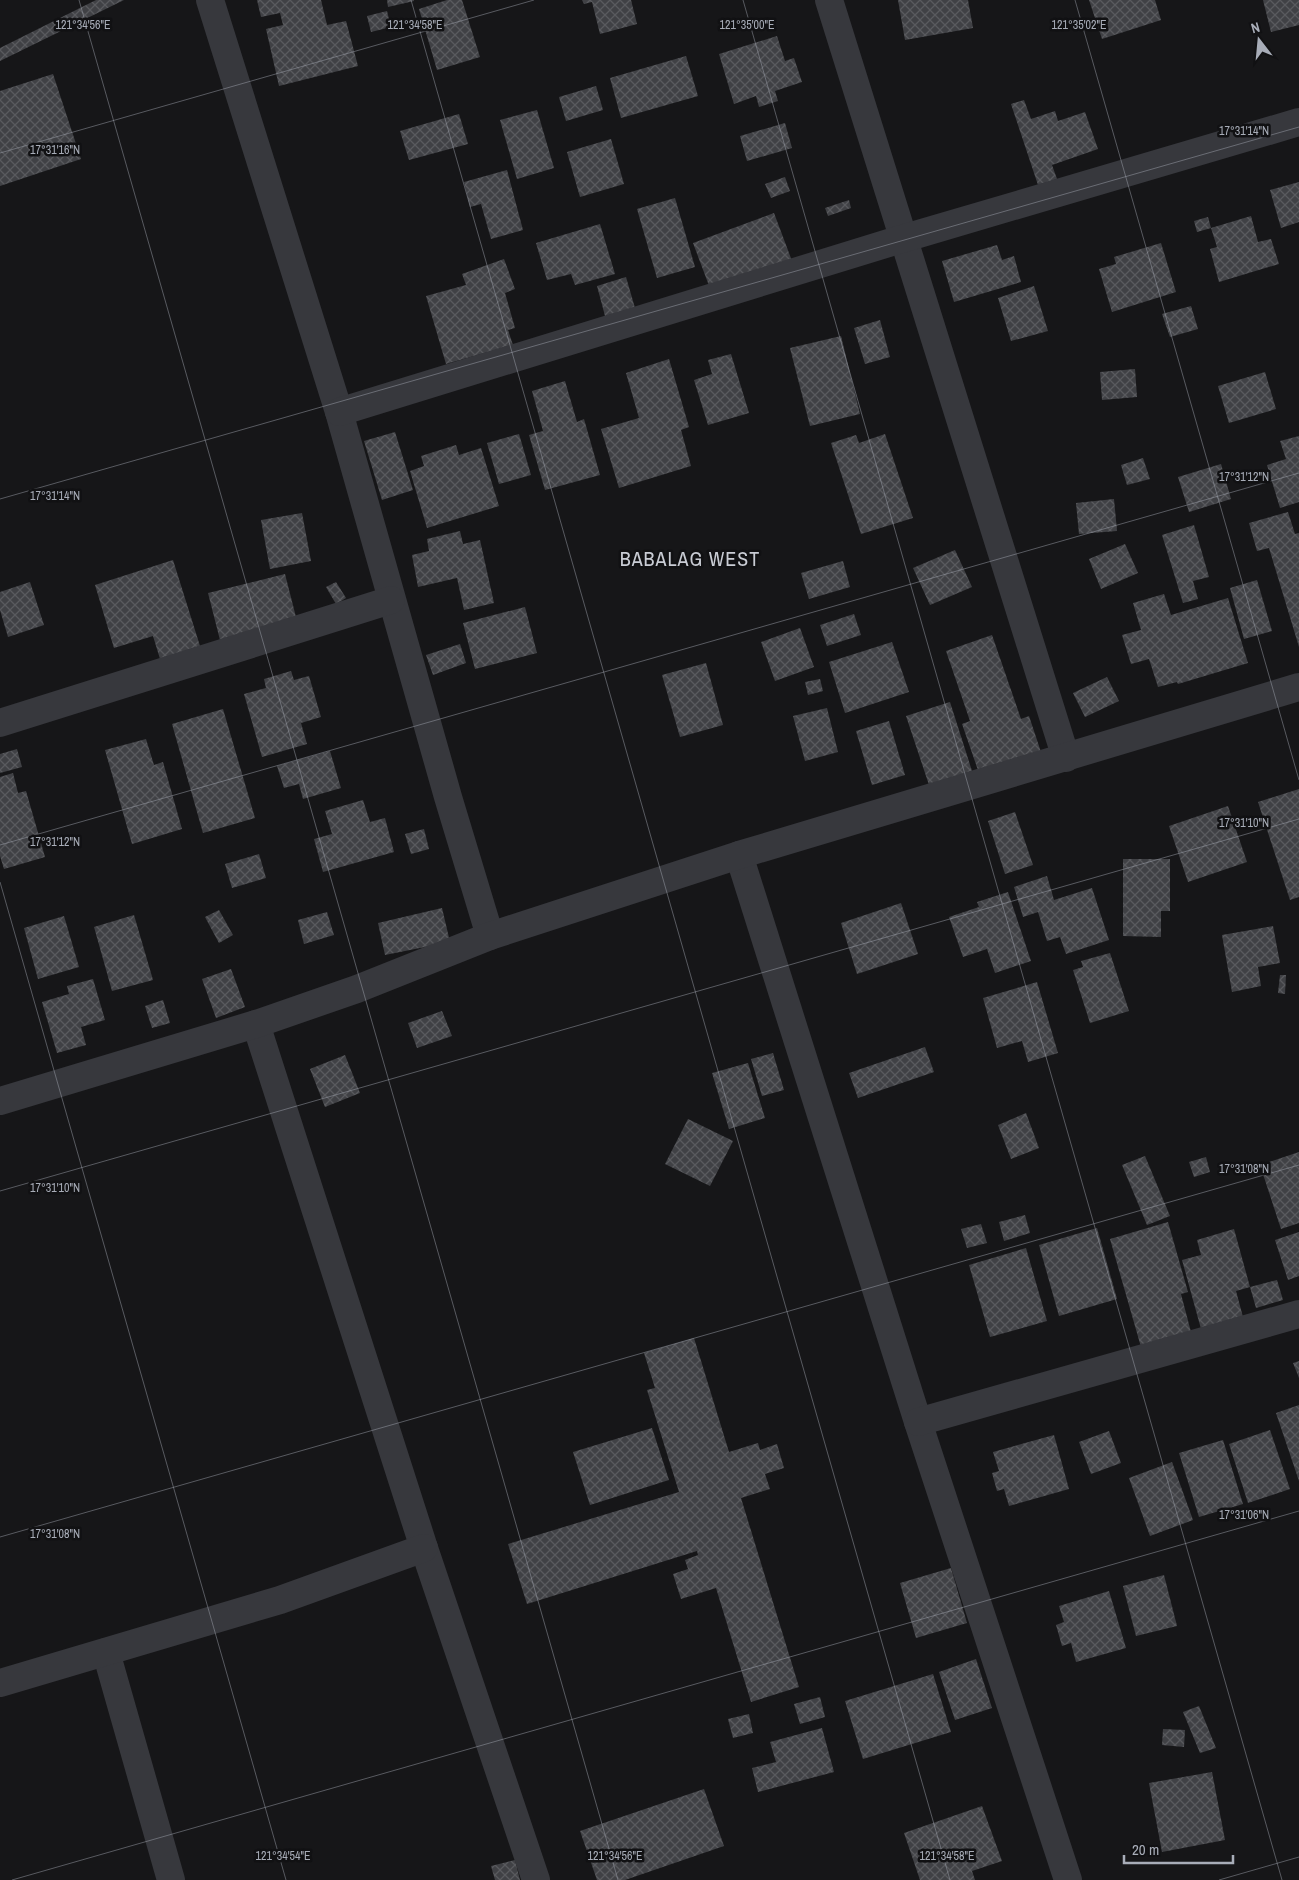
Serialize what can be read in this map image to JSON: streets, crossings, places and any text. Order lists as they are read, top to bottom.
{
  "districts": ["BABALAG WEST"],
  "scale_bar": "20 m",
  "north": "top",
  "coordinates": [
    "121°34'56\"E",
    "121°34'58\"E",
    "121°35'00\"E",
    "121°35'02\"E",
    "17°31'14\"N",
    "17°31'16\"N",
    "17°31'12\"N",
    "17°31'10\"N",
    "17°31'08\"N",
    "17°31'06\"N",
    "121°34'54\"E"
  ]
}
